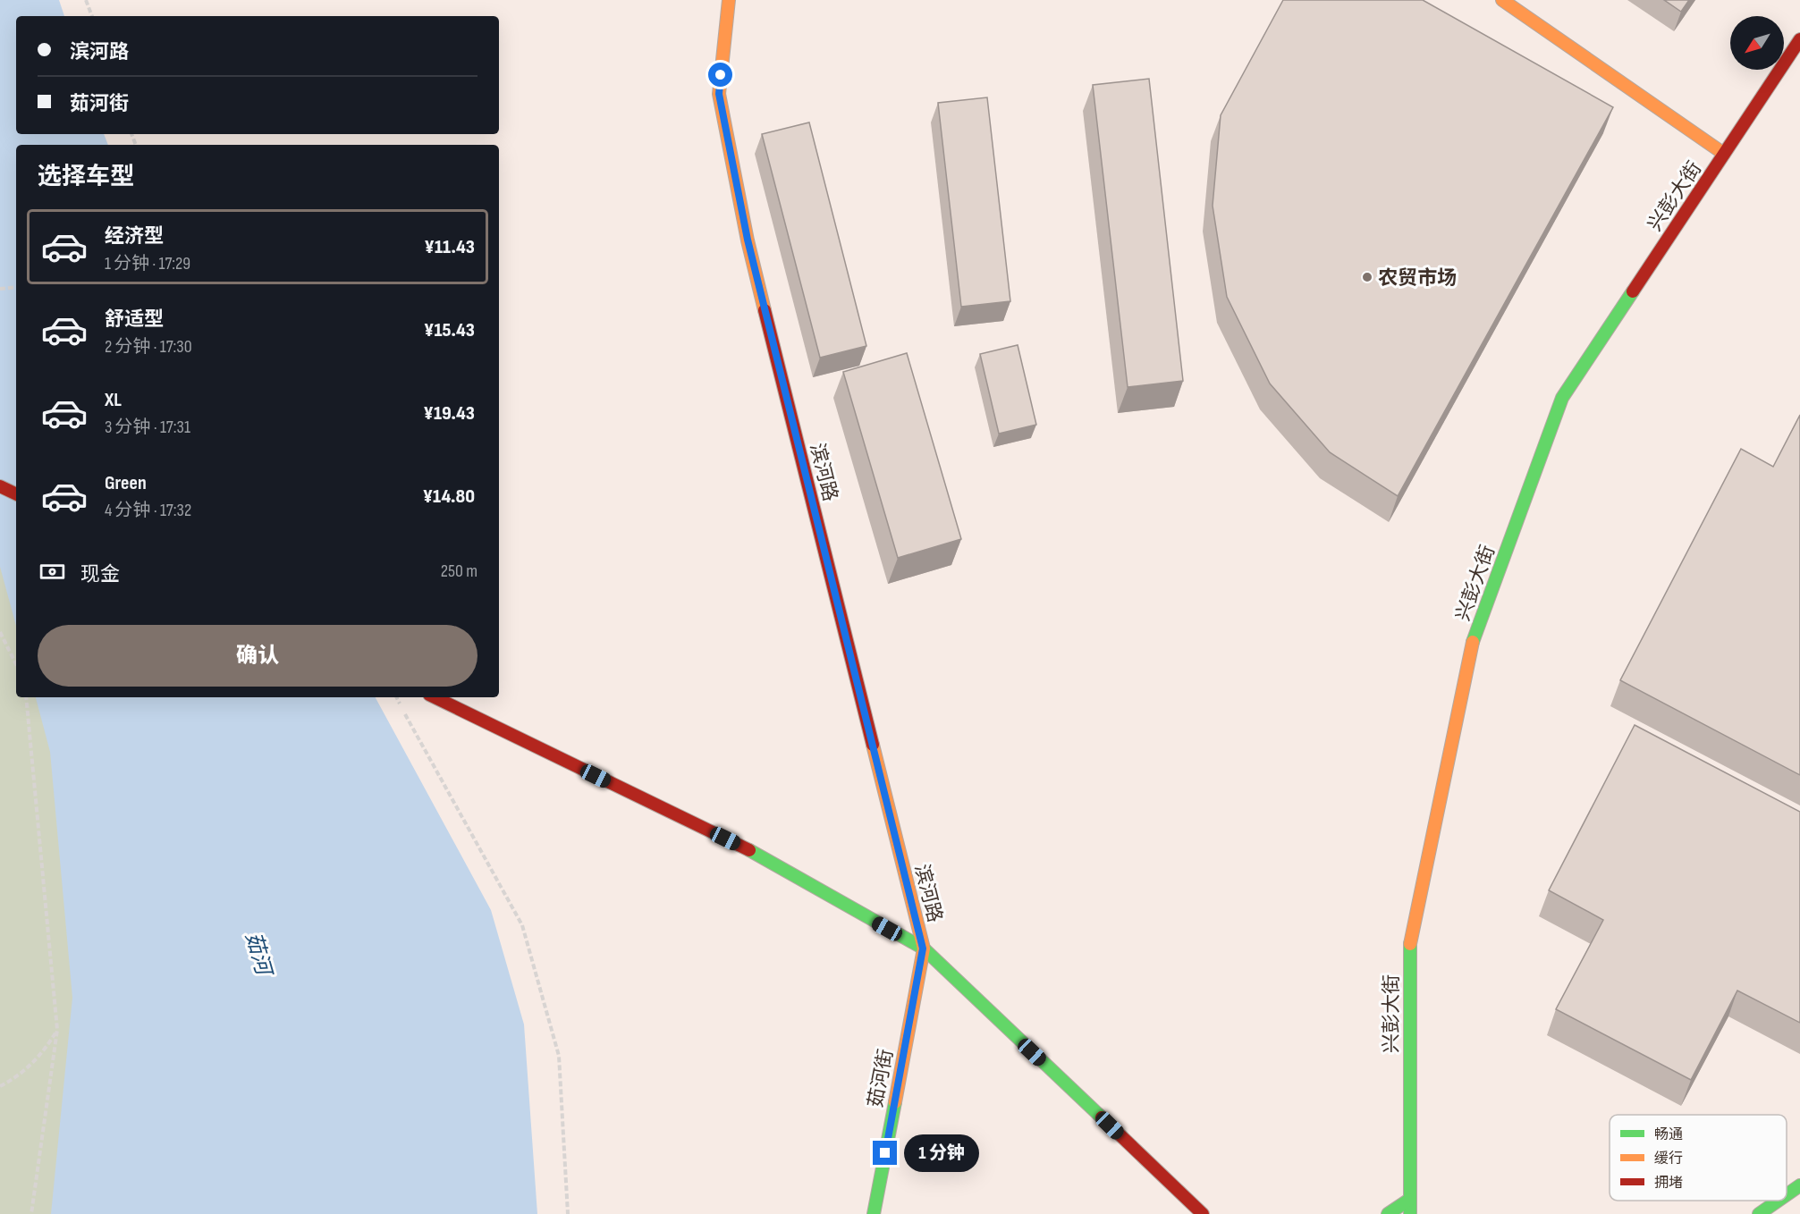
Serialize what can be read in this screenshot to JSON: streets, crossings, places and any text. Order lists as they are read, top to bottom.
{
  "streets": {
    "main road": ["兴彭大街", "滨河路", "茹河街"]
  },
  "crossings": [
    ["滨河路", "茹河街"]
  ],
  "water": ["茹河"],
  "places": ["农贸市场"],
  "legend": ["畅通", "缓行", "拥堵"],
  "north": "bottom left",
  "page": {
    "banner": ["滨河路", "茹河街"],
    "heading": "选择车型",
    "list": [
      {
        "name": "经济型",
        "note": "1 分钟 · 17:29",
        "value": "¥11.43"
      },
      {
        "name": "舒适型",
        "note": "2 分钟 · 17:30",
        "value": "¥15.43"
      },
      {
        "name": "XL",
        "note": "3 分钟 · 17:31",
        "value": "¥19.43"
      },
      {
        "name": "Green",
        "note": "4 分钟 · 17:32",
        "value": "¥14.80"
      }
    ],
    "pay": ["现金", "250 m"],
    "buttons": "确认",
    "bubble": "1 分钟"
  }
}
